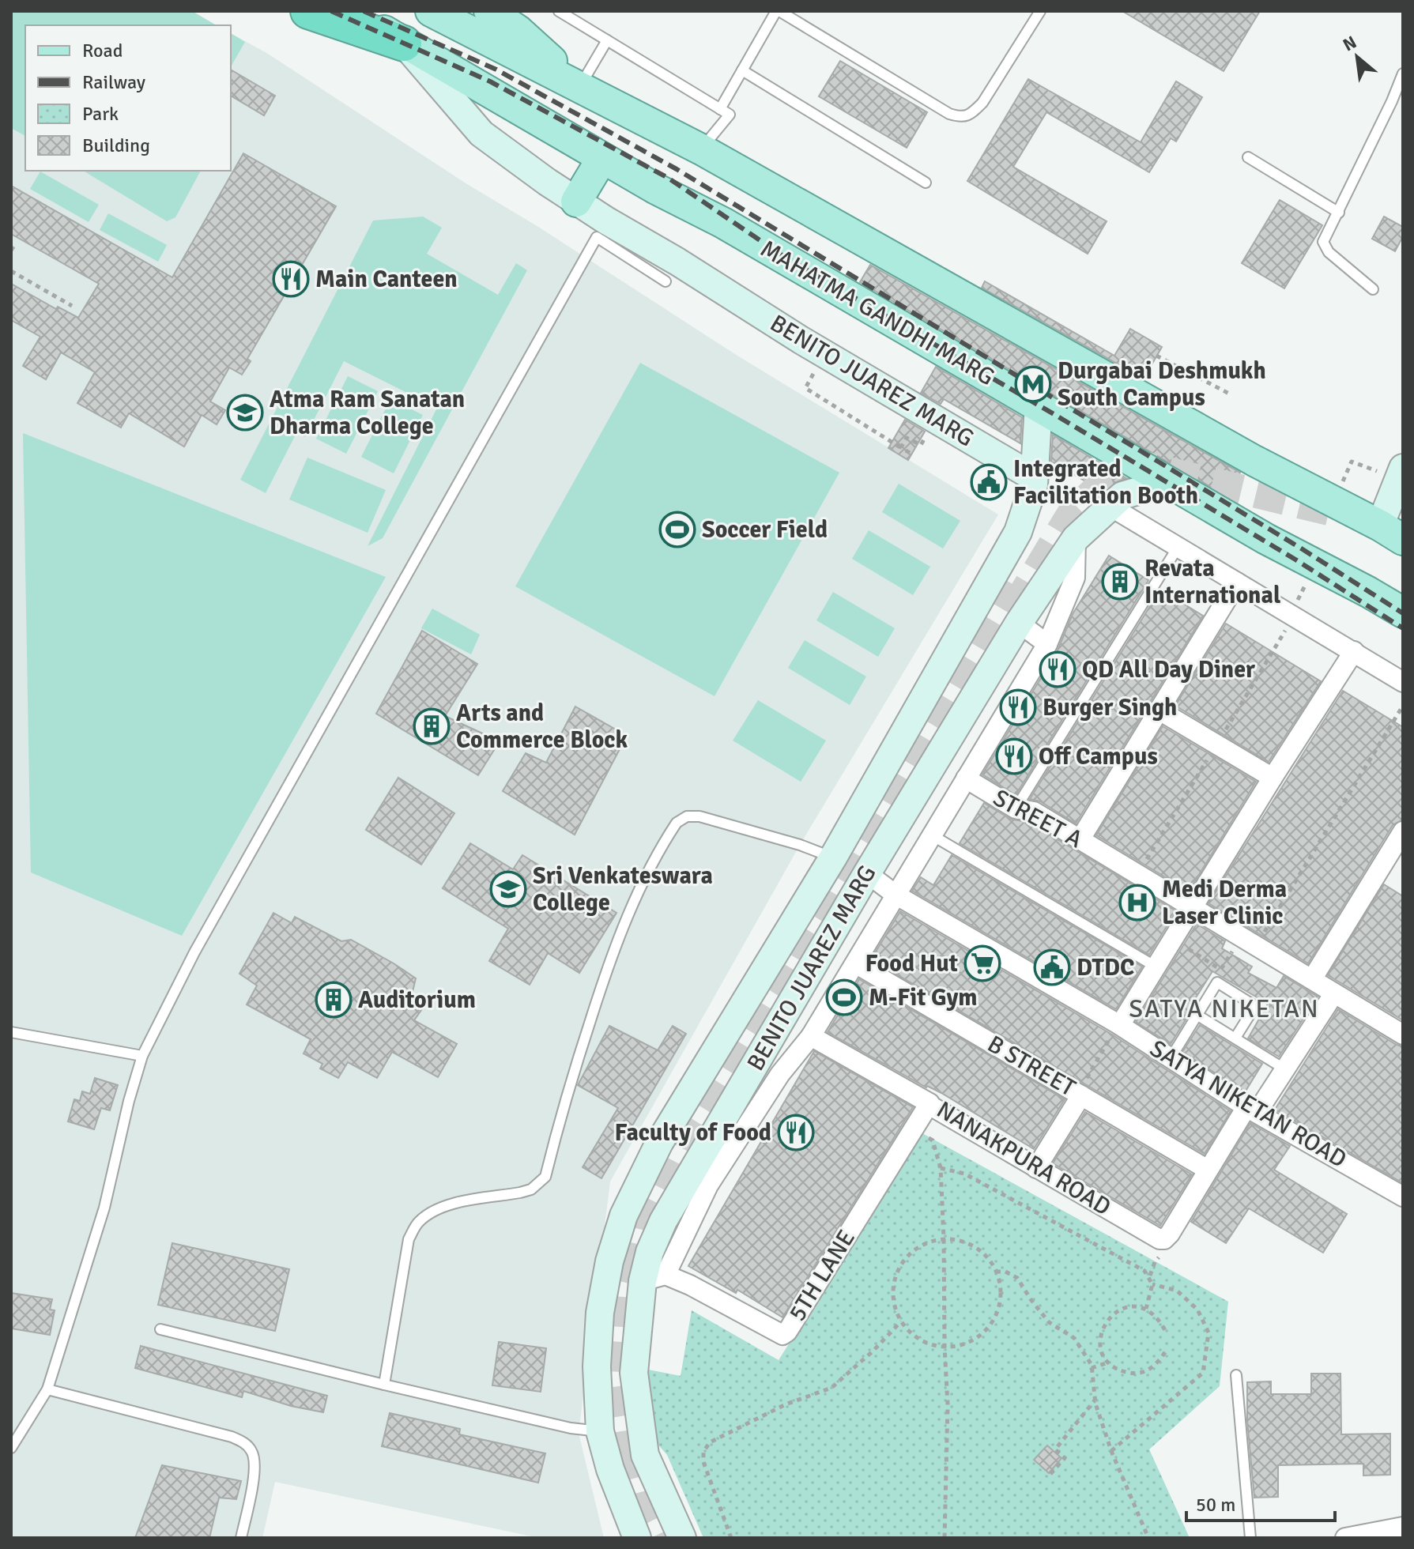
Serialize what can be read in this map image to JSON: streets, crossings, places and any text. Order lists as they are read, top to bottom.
{
  "streets": {
    "main road": ["MAHATMA GANDHI MARG"],
    "street": [
      "BENITO JUAREZ MARG",
      "STREET A",
      "B STREET",
      "SATYA NIKETAN ROAD",
      "NANAKPURA ROAD",
      "5TH LANE"
    ]
  },
  "crossings": [
    ["MAHATMA GANDHI MARG", "BENITO JUAREZ MARG"],
    ["BENITO JUAREZ MARG", "SATYA NIKETAN ROAD"],
    ["BENITO JUAREZ MARG", "5TH LANE"],
    ["B STREET", "NANAKPURA ROAD"],
    ["NANAKPURA ROAD", "5TH LANE"]
  ],
  "districts": ["SATYA NIKETAN"],
  "places": {
    "restaurant": [
      "Main Canteen",
      "QD All Day Diner",
      "Burger Singh",
      "Off Campus",
      "Faculty of Food"
    ],
    "metro station": ["Durgabai Deshmukh South Campus"],
    "school or university": ["Atma Ram Sanatan Dharma College", "Sri Venkateswara College"],
    "public building": ["Integrated Facilitation Booth", "DTDC"],
    "sports": ["Soccer Field", "M-Fit Gym"],
    "building": ["Revata International", "Arts and Commerce Block", "Auditorium"],
    "hospital": ["Medi Derma Laser Clinic"],
    "supermarket": ["Food Hut"]
  },
  "legend": [
    "Road",
    "Railway",
    "Park",
    "Building"
  ],
  "scale_bar": "50 m",
  "north": "top left"
}
